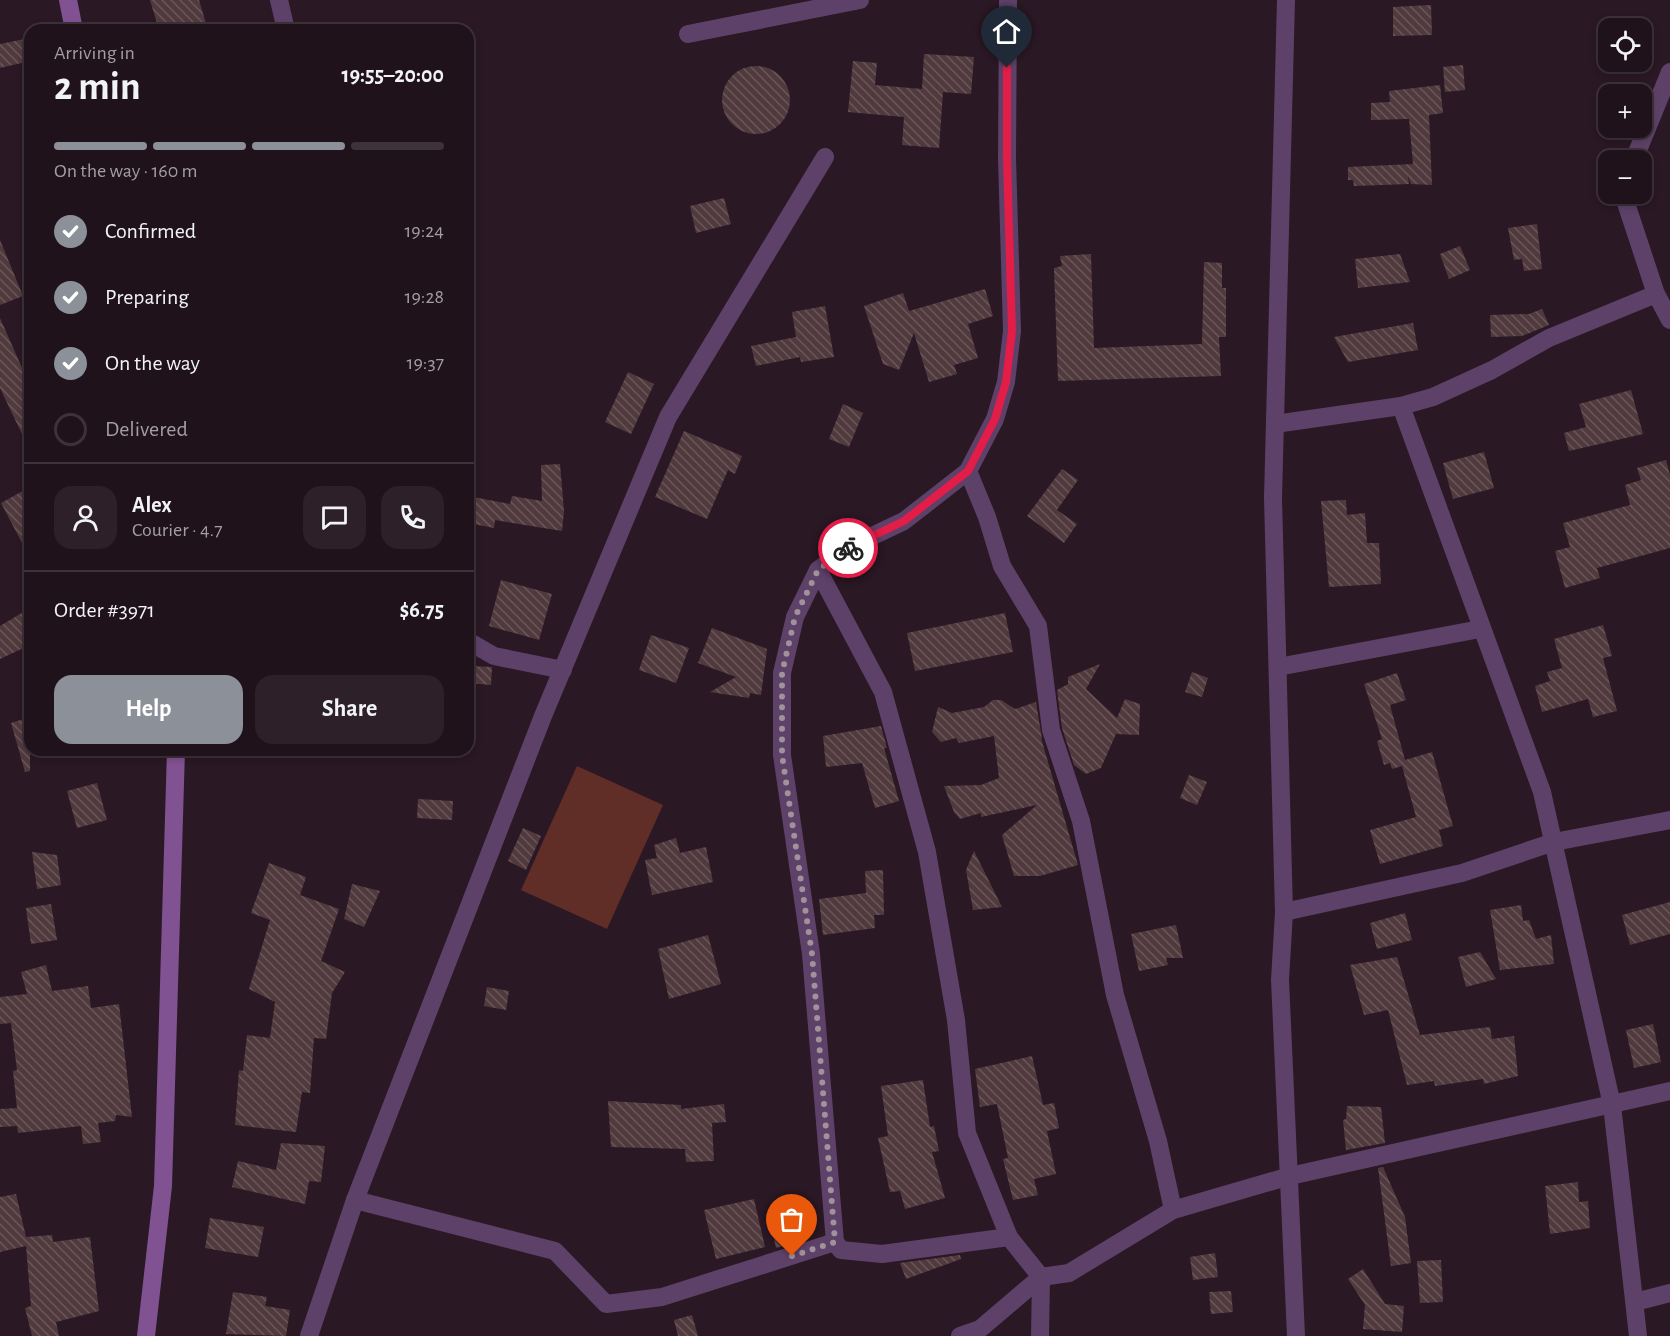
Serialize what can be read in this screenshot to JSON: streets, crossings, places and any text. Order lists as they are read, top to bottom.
{
  "page": {
    "map_buttons": ["+", "−"],
    "heading": ["2 min", "Arriving in", "19:55–20:00"],
    "panel": [
      "Alex",
      "Courier · 4.7",
      "Order #3971",
      "$6.75"
    ],
    "bar": "On the way · 160 m",
    "list": [
      ["Confirmed", "19:24"],
      ["Preparing", "19:28"],
      ["On the way", "19:37"],
      "Delivered"
    ],
    "buttons": ["Help", "Share"]
  }
}
